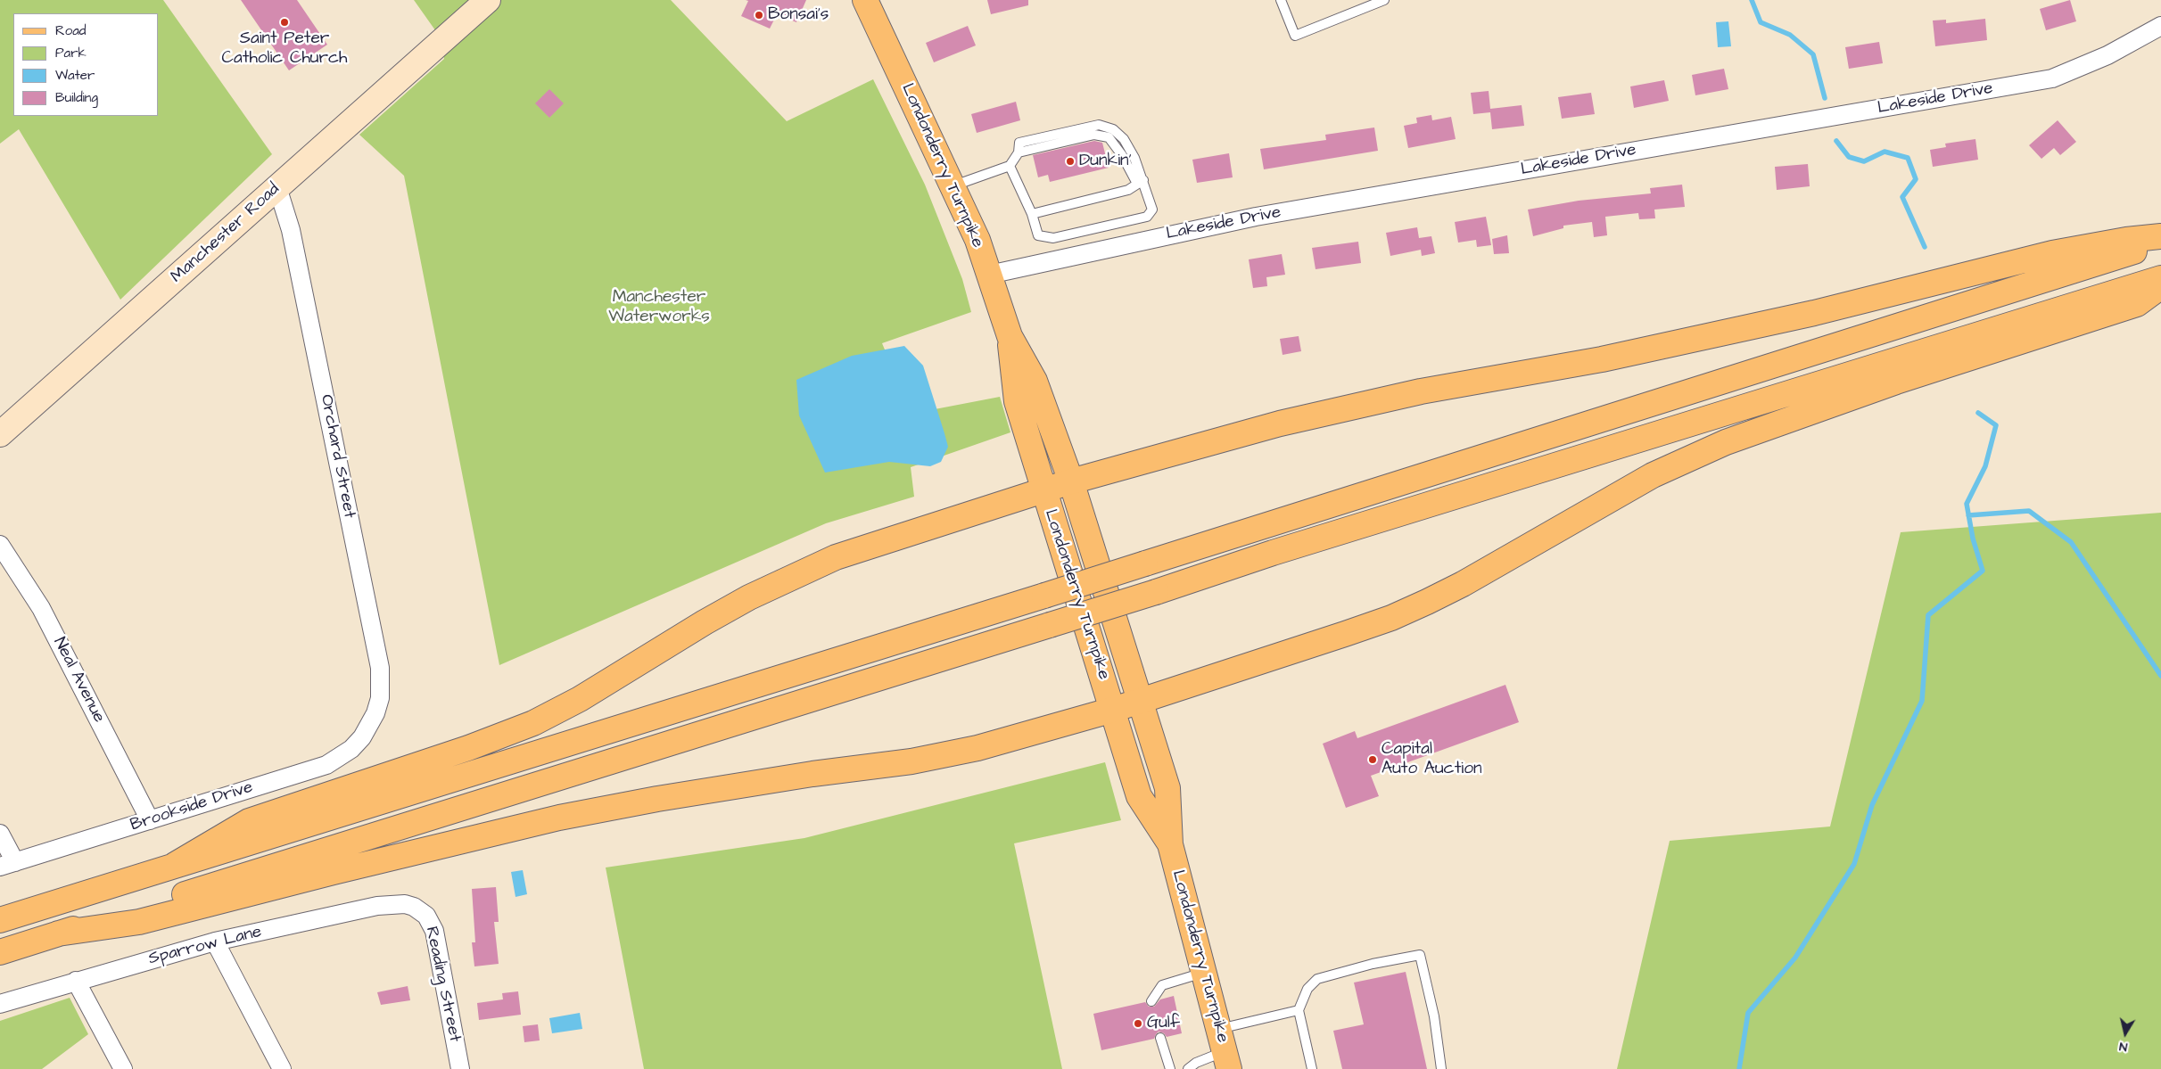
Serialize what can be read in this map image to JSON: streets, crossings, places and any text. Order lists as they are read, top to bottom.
{
  "streets": {
    "main road": ["Londonderry Turnpike", "Manchester Road"],
    "street": [
      "Lakeside Drive",
      "Orchard Street",
      "Neal Avenue",
      "Brookside Drive",
      "Sparrow Lane",
      "Reading Street"
    ]
  },
  "crossings": [
    ["Lakeside Drive", "Londonderry Turnpike"],
    ["Manchester Road", "Orchard Street"],
    ["Orchard Street", "Brookside Drive"],
    ["Neal Avenue", "Brookside Drive"],
    ["Sparrow Lane", "Reading Street"]
  ],
  "parks": ["Manchester Waterworks"],
  "places": [
    "Bonsai's",
    "Saint Peter Catholic Church",
    "Dunkin'",
    "Capital Auto Auction",
    "Gulf"
  ],
  "legend": [
    "Road",
    "Park",
    "Water",
    "Building"
  ],
  "north": "bottom"
}
